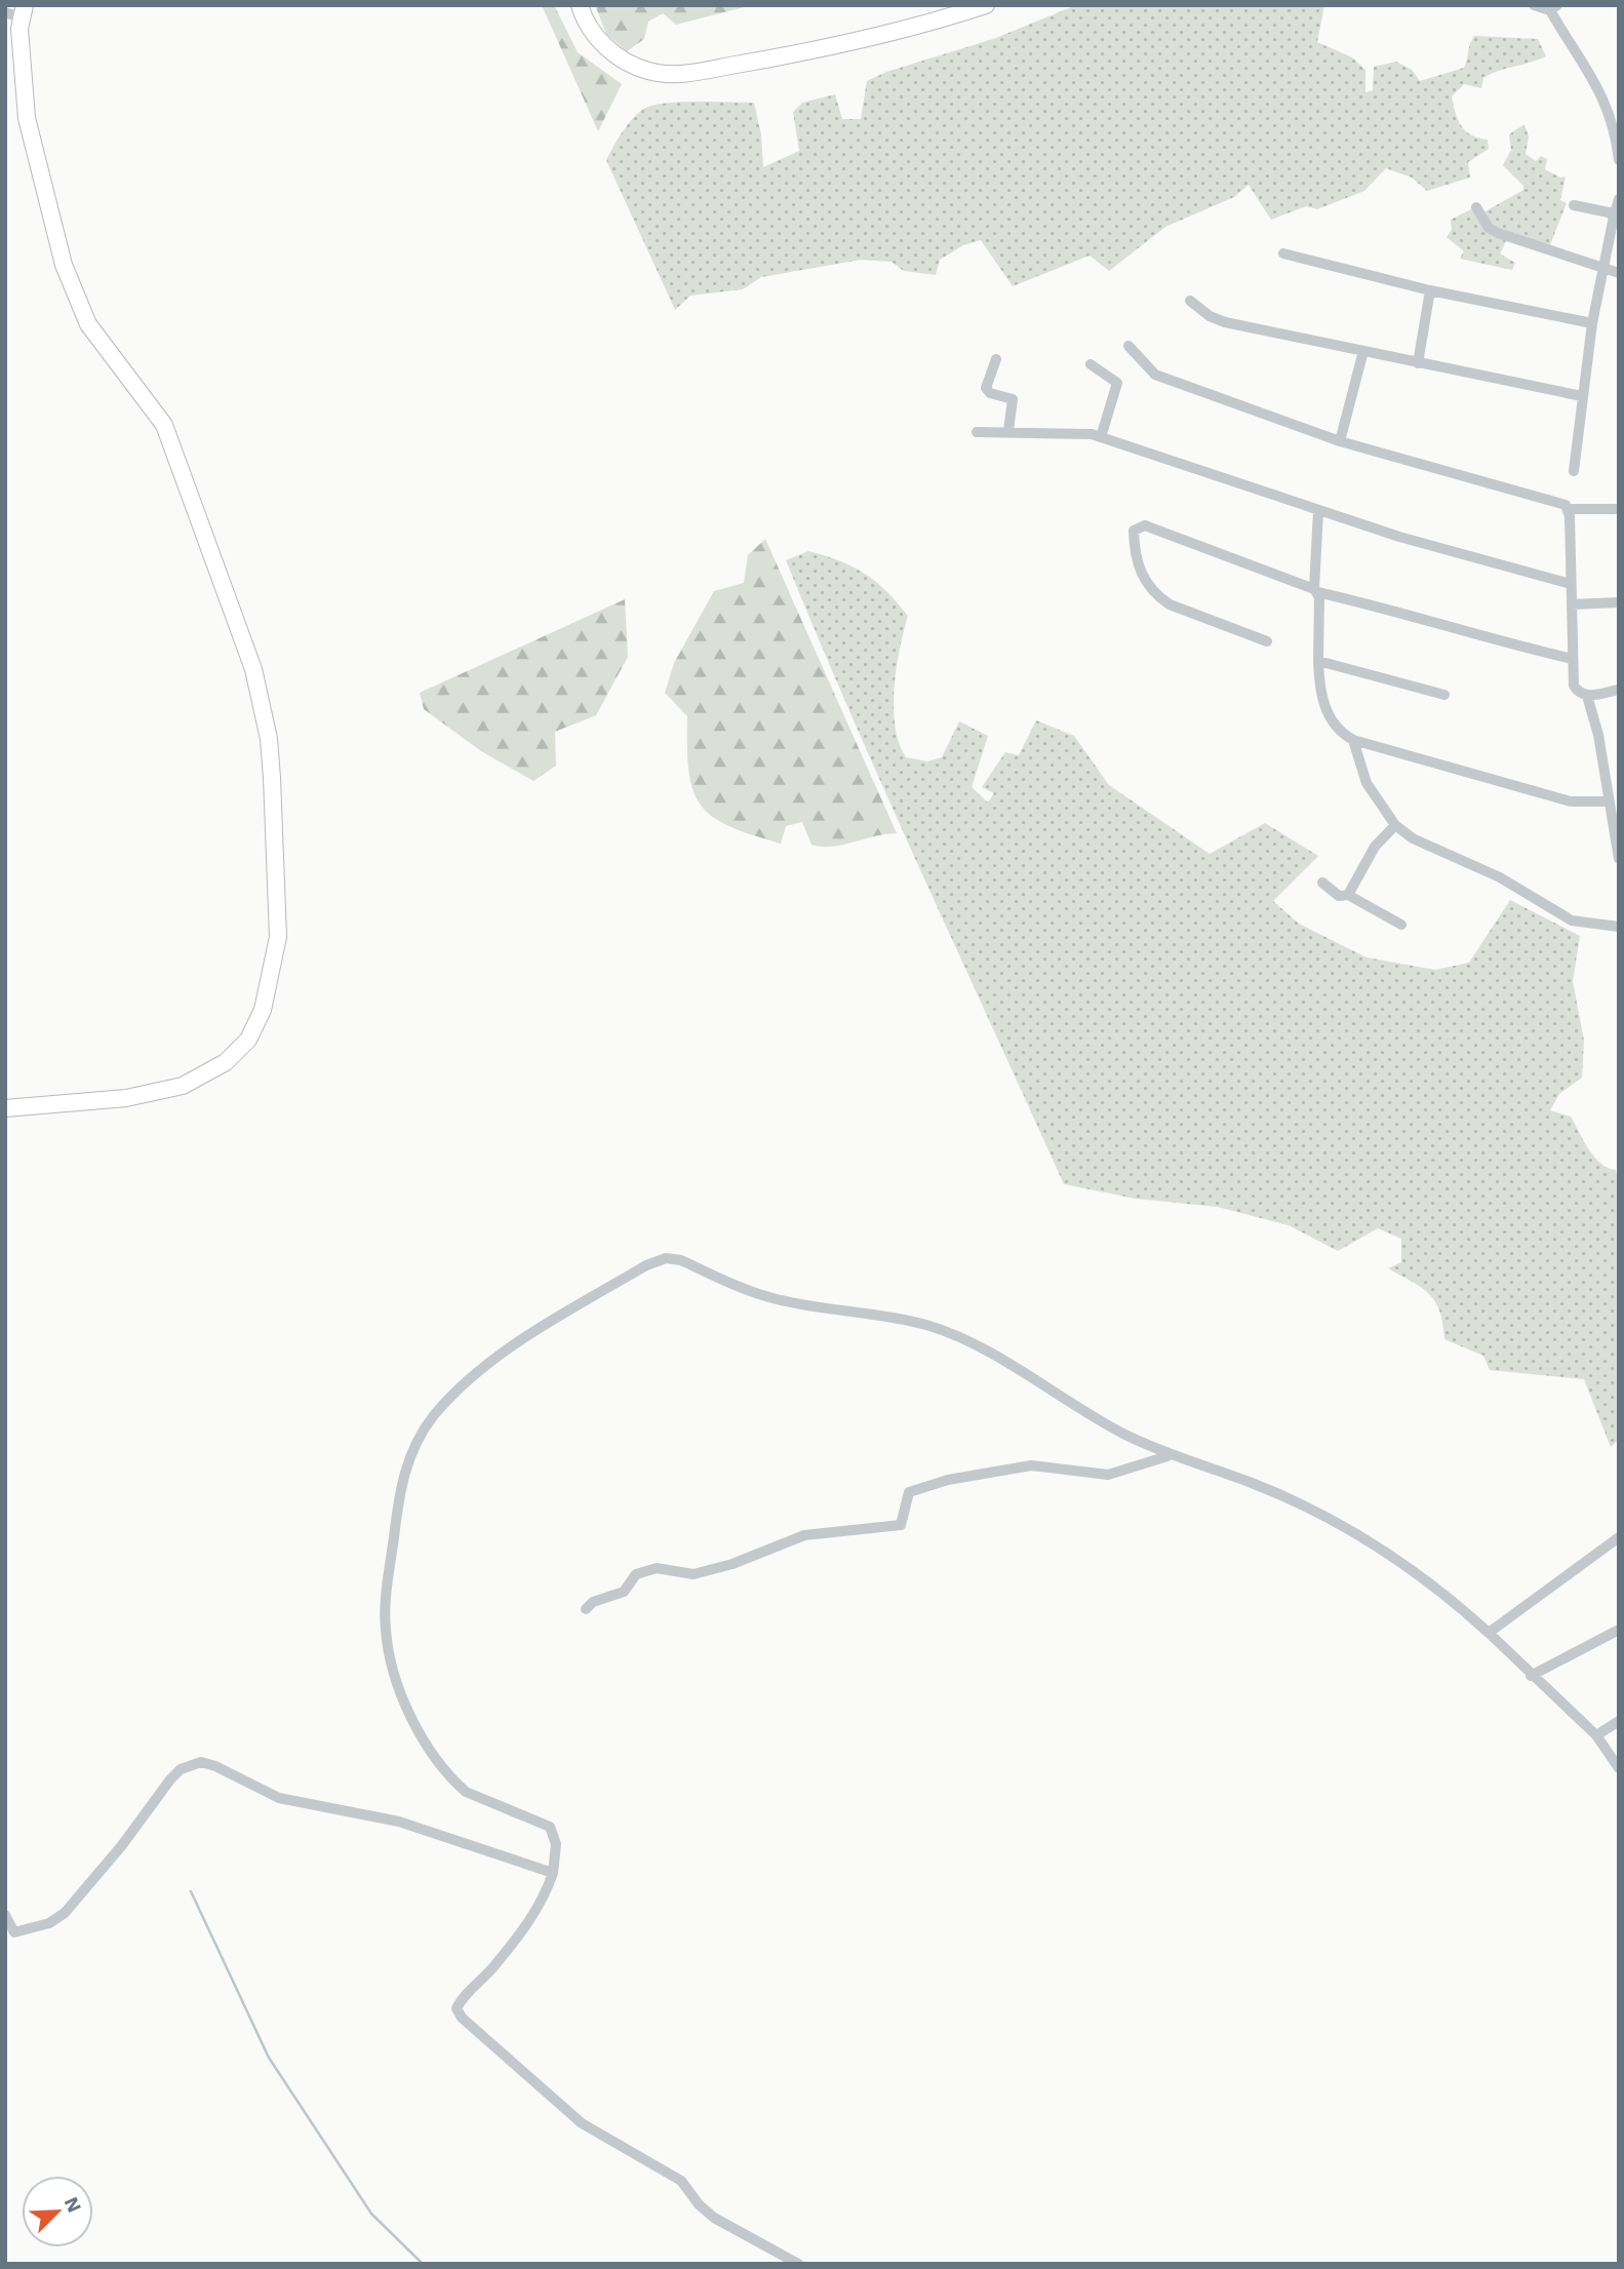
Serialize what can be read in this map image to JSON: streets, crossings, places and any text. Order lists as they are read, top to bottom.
{
  "north": "top right"
}
